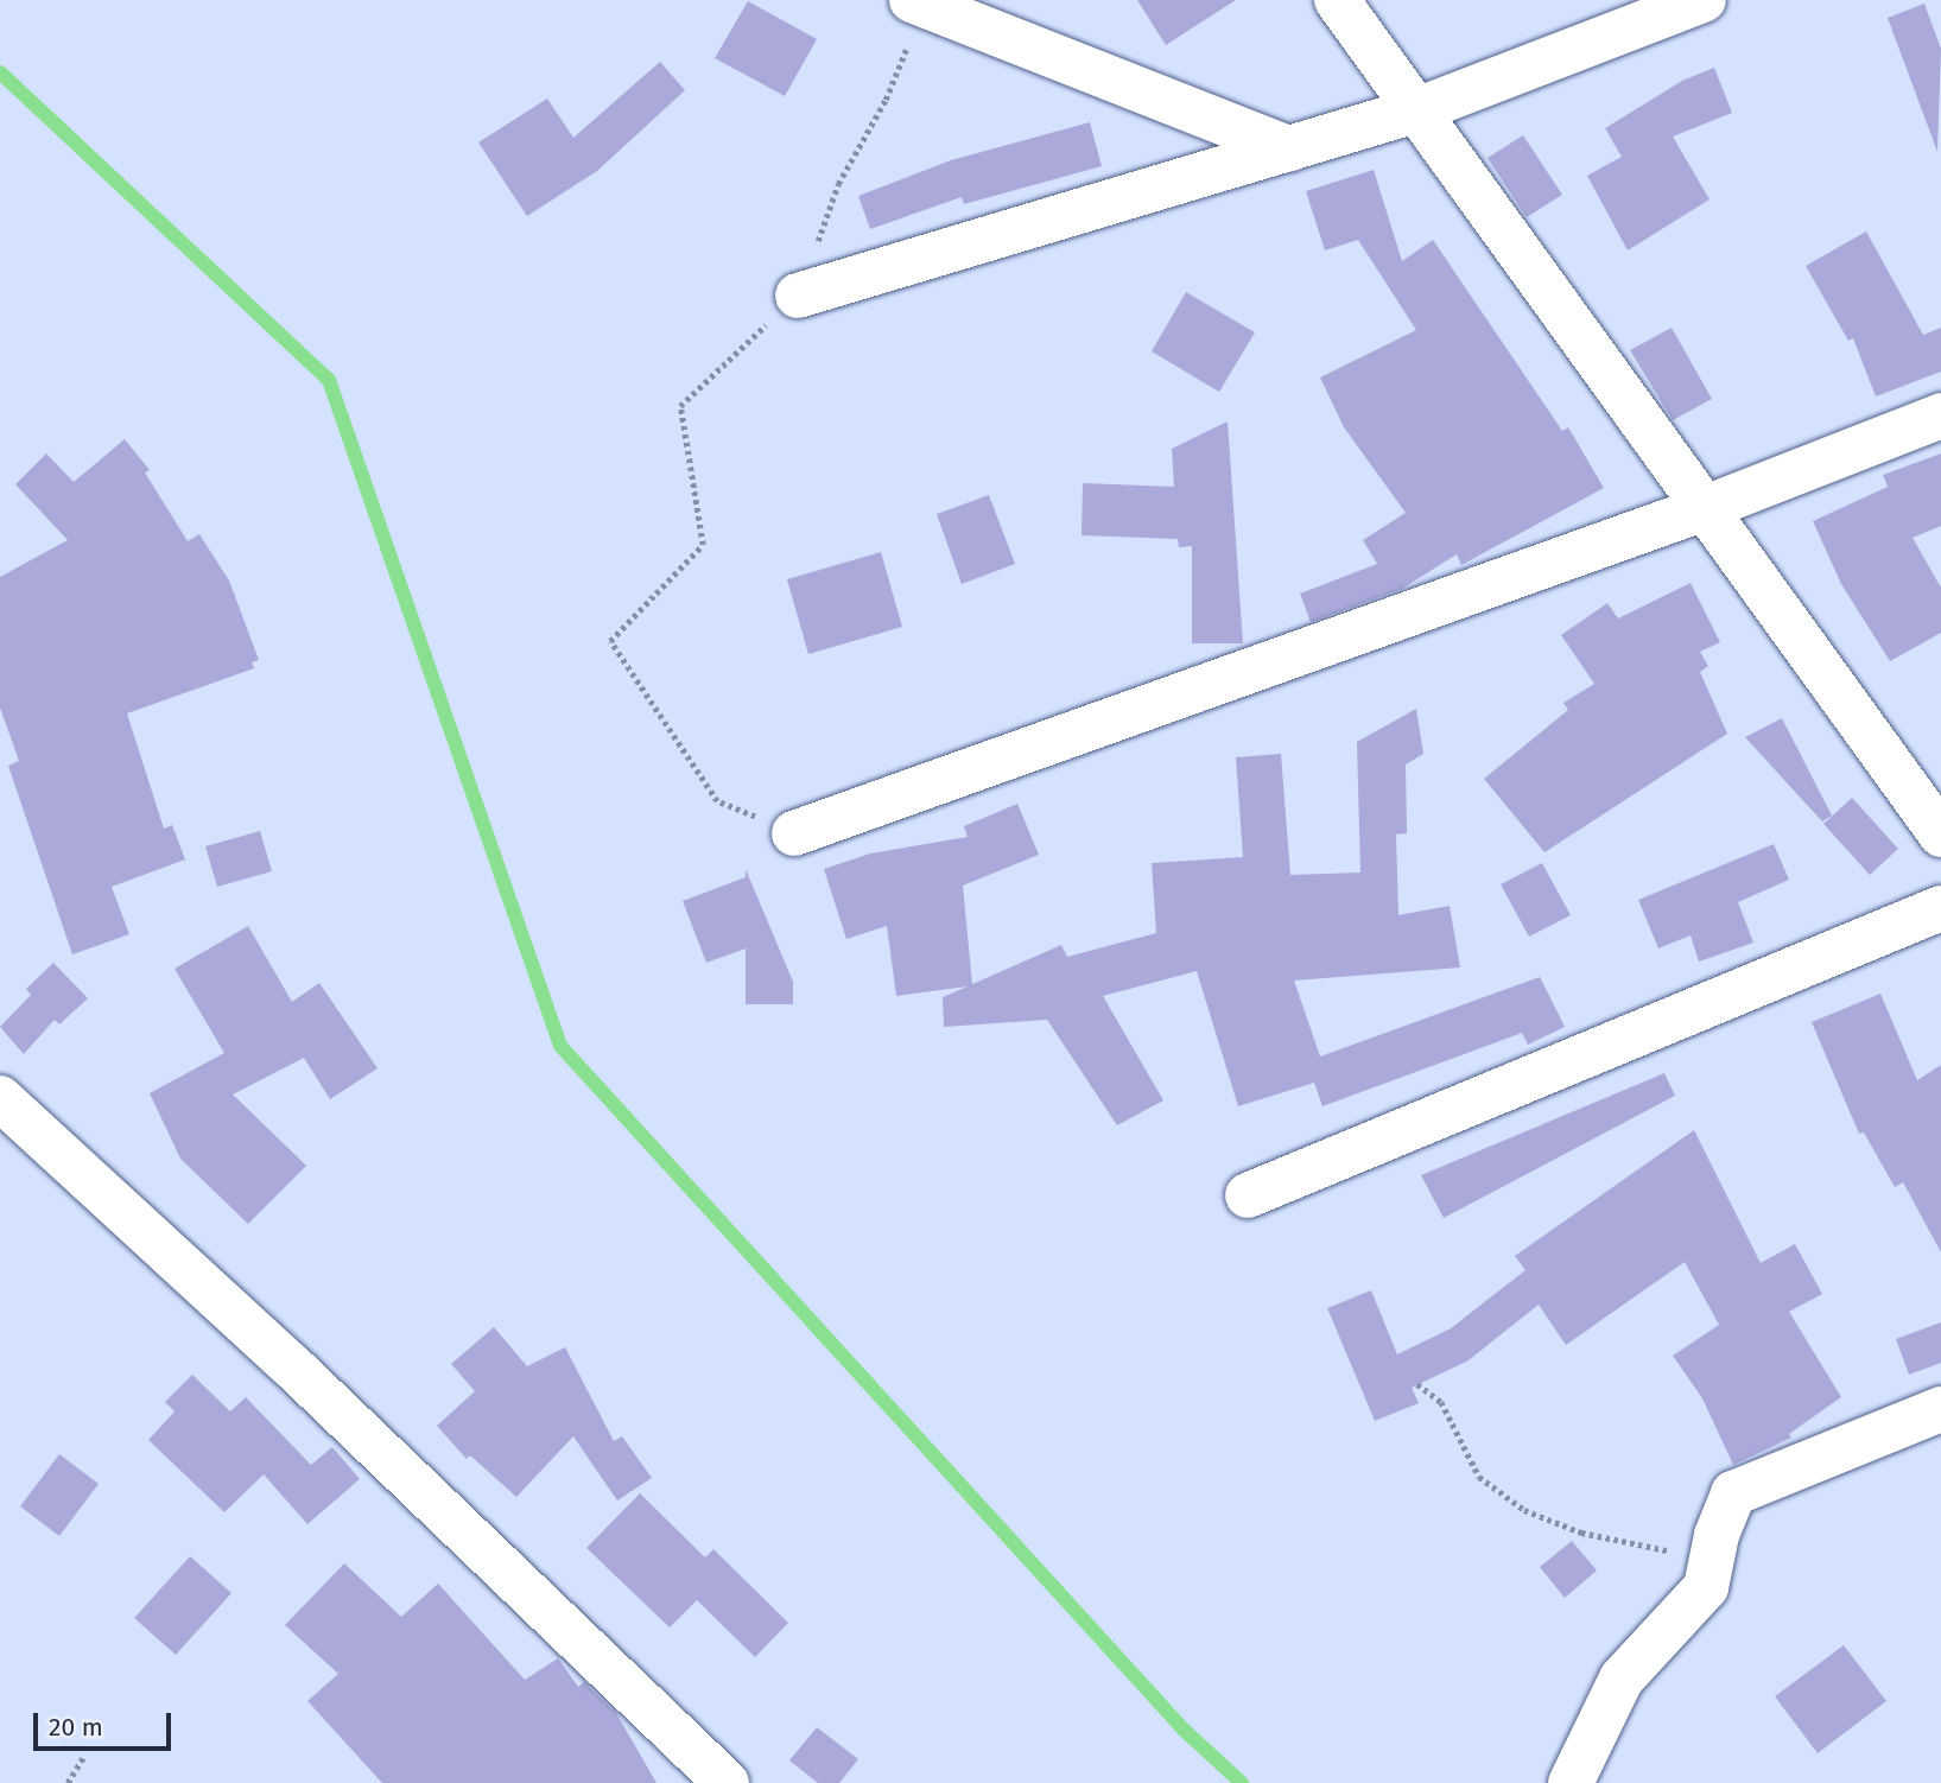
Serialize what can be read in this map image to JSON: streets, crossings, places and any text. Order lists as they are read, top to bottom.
{
  "scale_bar": "20 m"
}
